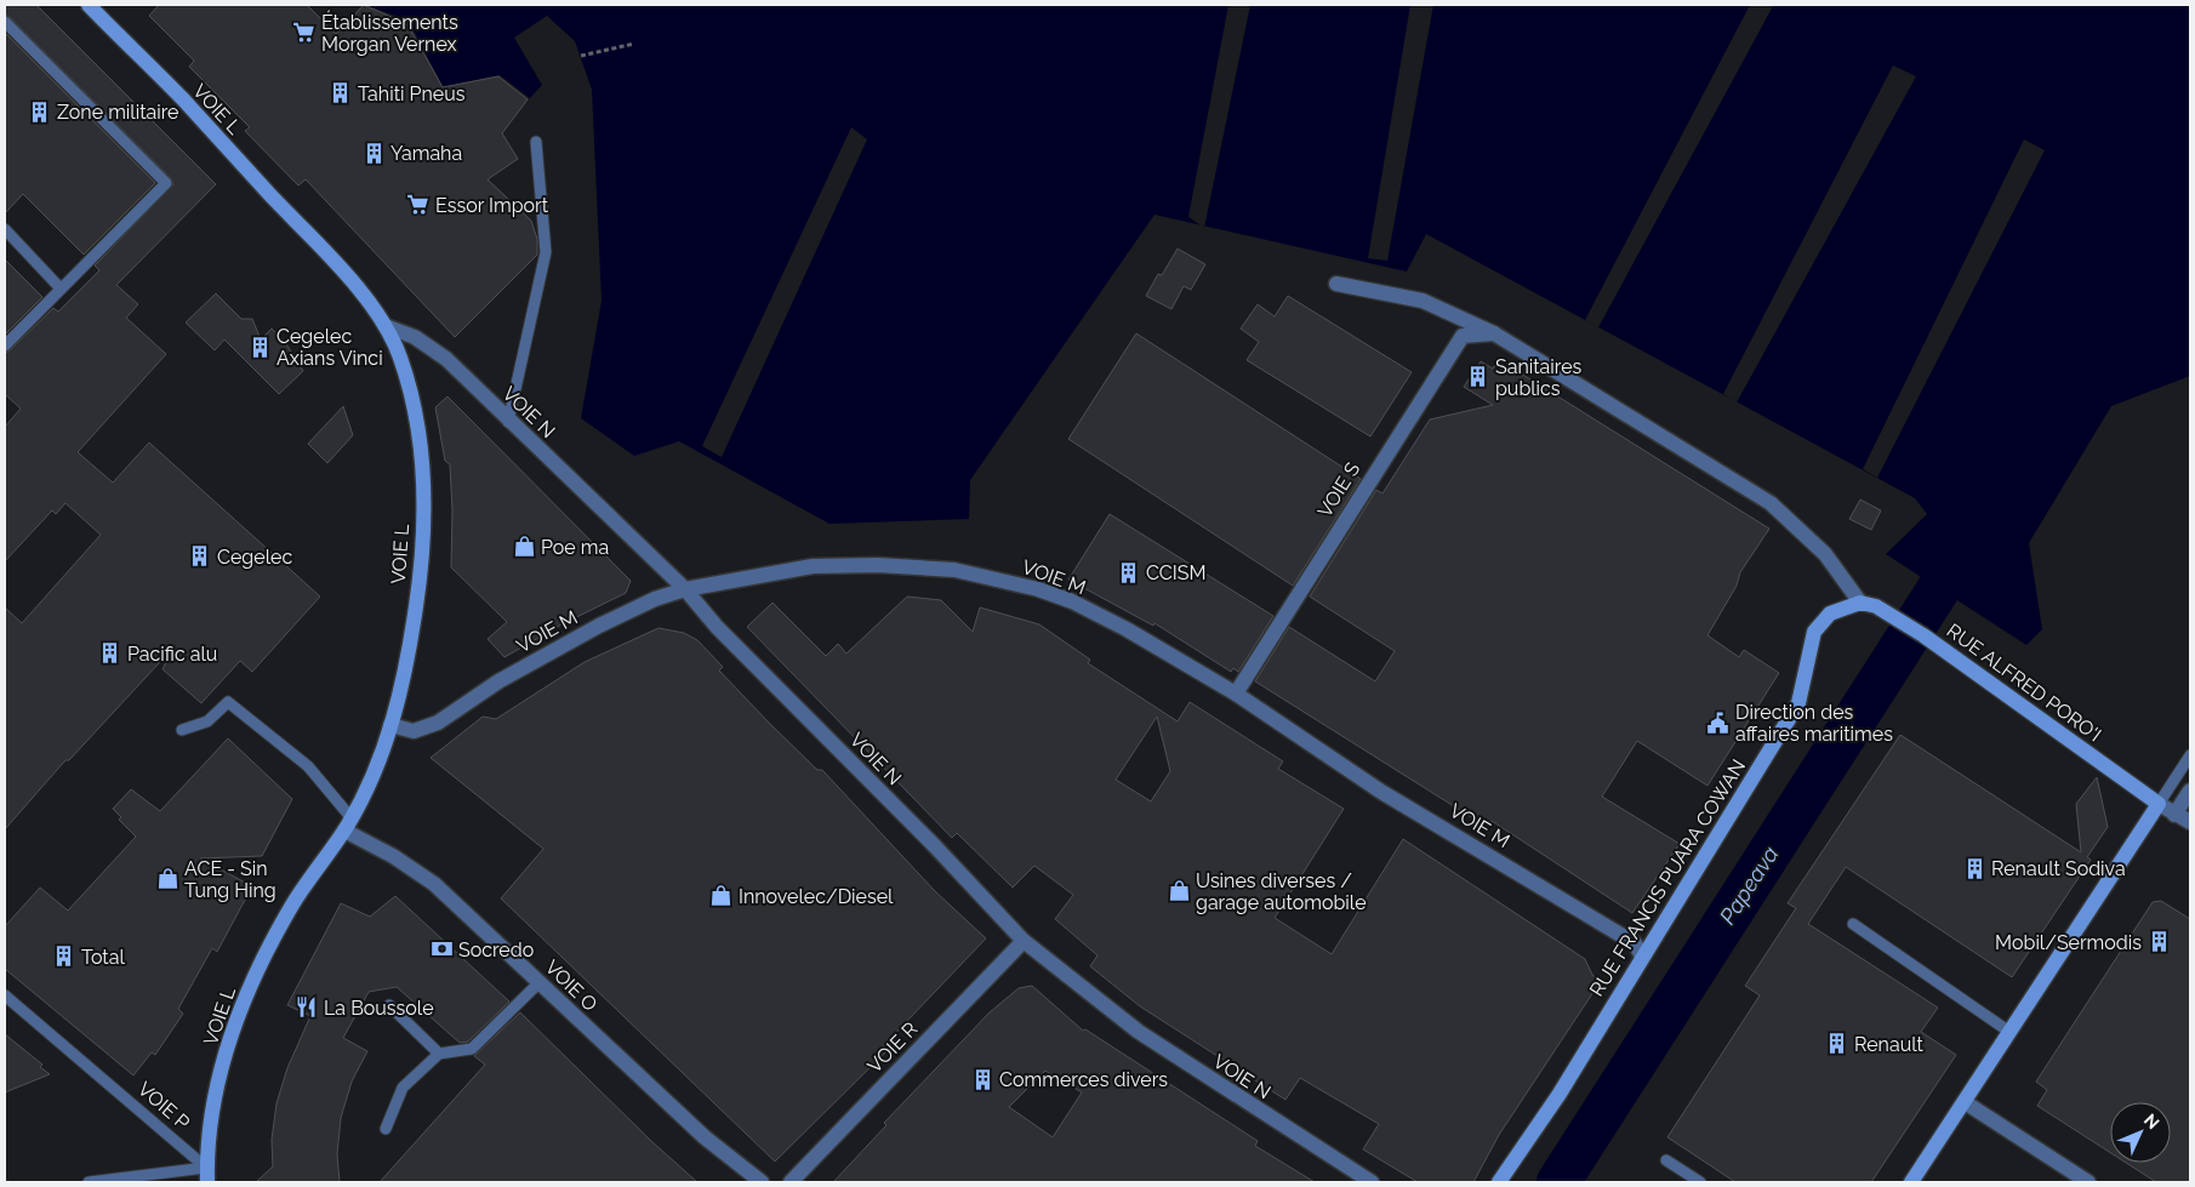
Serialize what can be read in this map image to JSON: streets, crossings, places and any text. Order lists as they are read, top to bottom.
{
  "streets": {
    "main road": ["VOIE L", "RUE ALFRED PORO'I", "RUE FRANCIS PUARA COWAN"],
    "street": [
      "VOIE N",
      "VOIE S",
      "VOIE M",
      "VOIE O",
      "VOIE R"
    ],
    "lane": ["VOIE P"]
  },
  "crossings": [
    ["VOIE L", "VOIE N"],
    ["VOIE L", "VOIE M"],
    ["VOIE L", "VOIE O"],
    ["VOIE L", "VOIE P"],
    ["VOIE N", "VOIE M"],
    ["VOIE N", "VOIE R"],
    ["VOIE S", "VOIE M"],
    ["VOIE M", "RUE FRANCIS PUARA COWAN"],
    ["RUE ALFRED PORO'I", "RUE FRANCIS PUARA COWAN"]
  ],
  "water": ["Papeava"],
  "places": {
    "supermarket": ["Établissements Morgan Vernex", "Essor Import"],
    "building": [
      "Tahiti Pneus",
      "Zone militaire",
      "Yamaha",
      "Cegelec Axians Vinci",
      "Sanitaires publics",
      "Cegelec",
      "CCISM",
      "Pacific alu",
      "Renault Sodiva",
      "Mobil/Sermodis",
      "Total",
      "Renault",
      "Commerces divers"
    ],
    "shop": [
      "Poe ma",
      "ACE - Sin Tung Hing",
      "Usines diverses / garage automobile",
      "Innovelec/Diesel"
    ],
    "public building": ["Direction des affaires maritimes"],
    "bank": ["Socredo"],
    "restaurant": ["La Boussole"]
  },
  "north": "top right"
}
